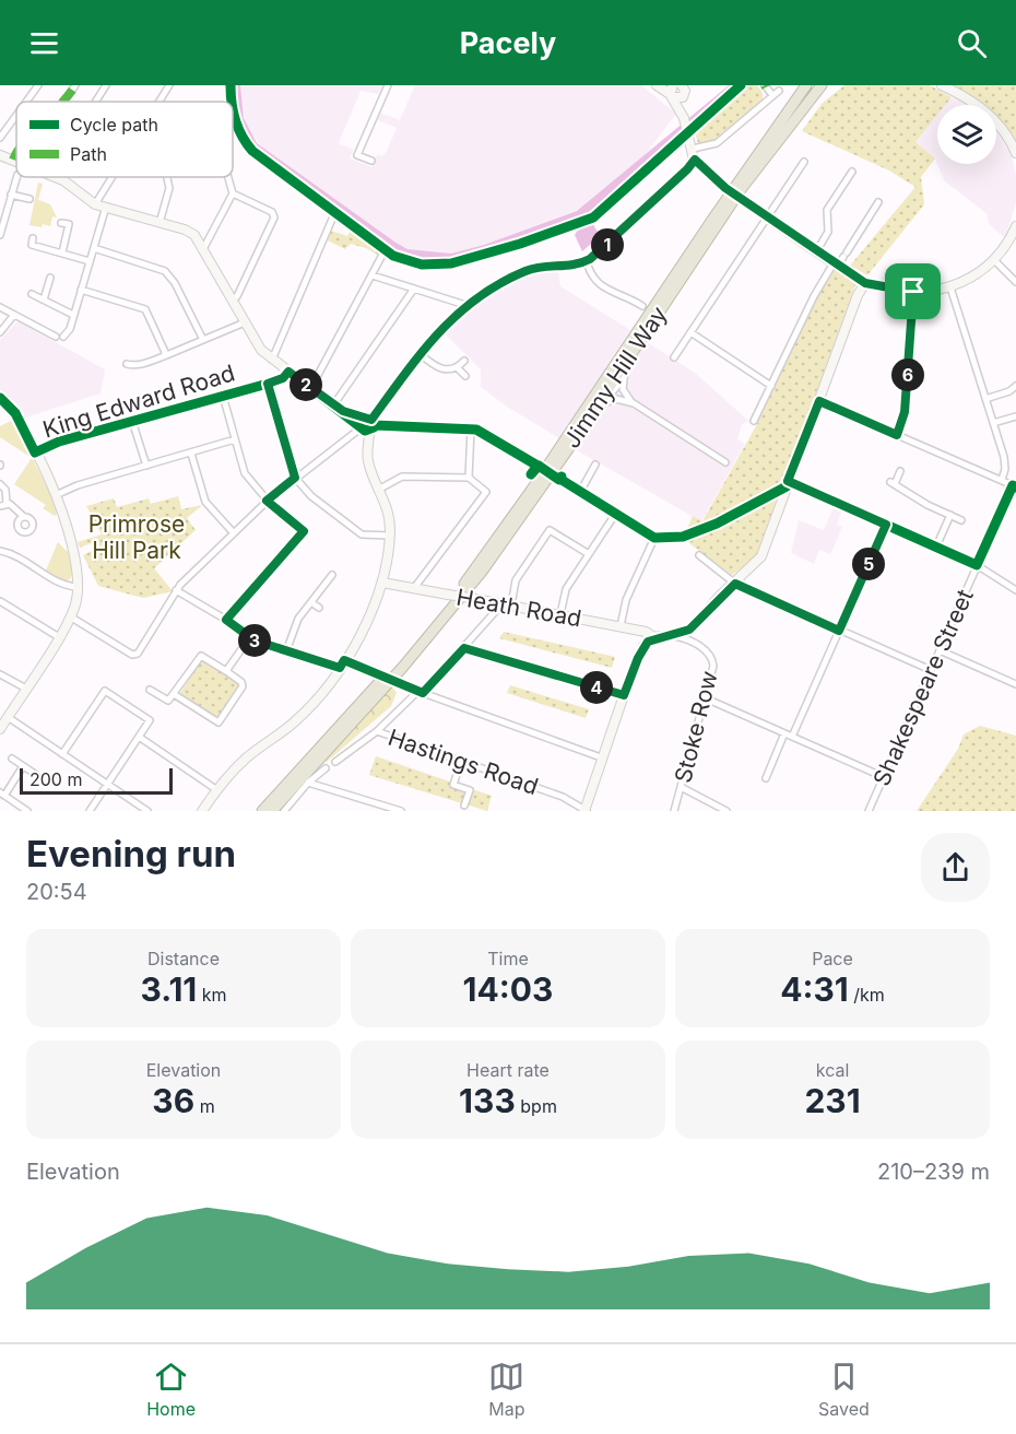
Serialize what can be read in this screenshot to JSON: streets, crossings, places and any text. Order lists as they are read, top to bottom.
{
  "streets": {
    "highway": ["Jimmy Hill Way"],
    "street": [
      "King Edward Road",
      "Heath Road",
      "Shakespeare Street",
      "Stoke Row",
      "Hastings Road"
    ]
  },
  "parks": ["Primrose Hill Park"],
  "legend": ["Cycle path", "Path"],
  "scale_bar": "200 m",
  "page": {
    "header": "Pacely",
    "pins": [
      "1",
      "6",
      "2",
      "5",
      "3",
      "4"
    ],
    "scale": "200 m",
    "heading": ["Evening run", "20:54"],
    "stats": [
      ["Distance", "3.11 km"],
      ["Time", "14:03"],
      ["Pace", "4:31 /km"],
      ["Elevation", "36 m"],
      ["Heart rate", "133 bpm"],
      ["kcal", "231"]
    ],
    "chart": ["Elevation", "210–239 m"],
    "tabs": ["Home", "Map", "Saved"]
  }
}
